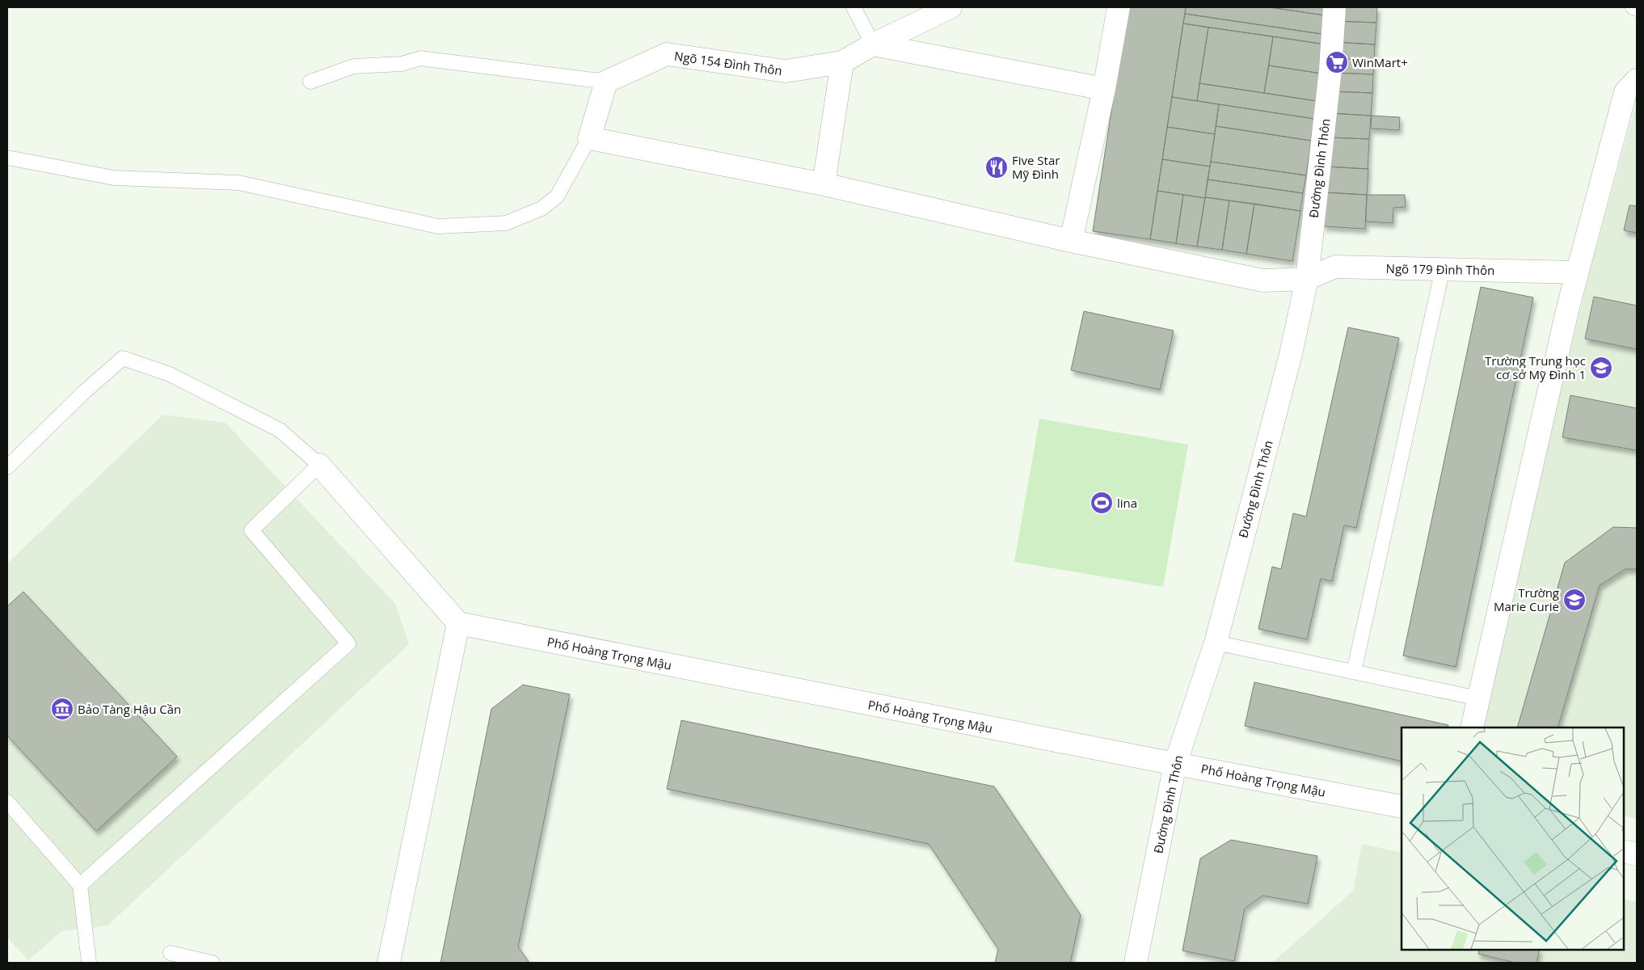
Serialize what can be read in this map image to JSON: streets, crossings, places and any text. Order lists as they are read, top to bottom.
{
  "streets": {
    "street": [
      "Ngõ 154 Đình Thôn",
      "Đường Đình Thôn",
      "Ngõ 179 Đình Thôn",
      "Phố Hoàng Trọng Mậu"
    ]
  },
  "crossings": [
    ["Đường Đình Thôn", "Ngõ 179 Đình Thôn"],
    ["Đường Đình Thôn", "Phố Hoàng Trọng Mậu"]
  ],
  "places": {
    "supermarket": ["WinMart+"],
    "restaurant": ["Five Star Mỹ Đình"],
    "school or university": ["Trường Trung học cơ sở Mỹ Đình 1", "Trường Marie Curie"],
    "sports": ["lina"],
    "museum": ["Bảo Tàng Hậu Cần"]
  }
}
